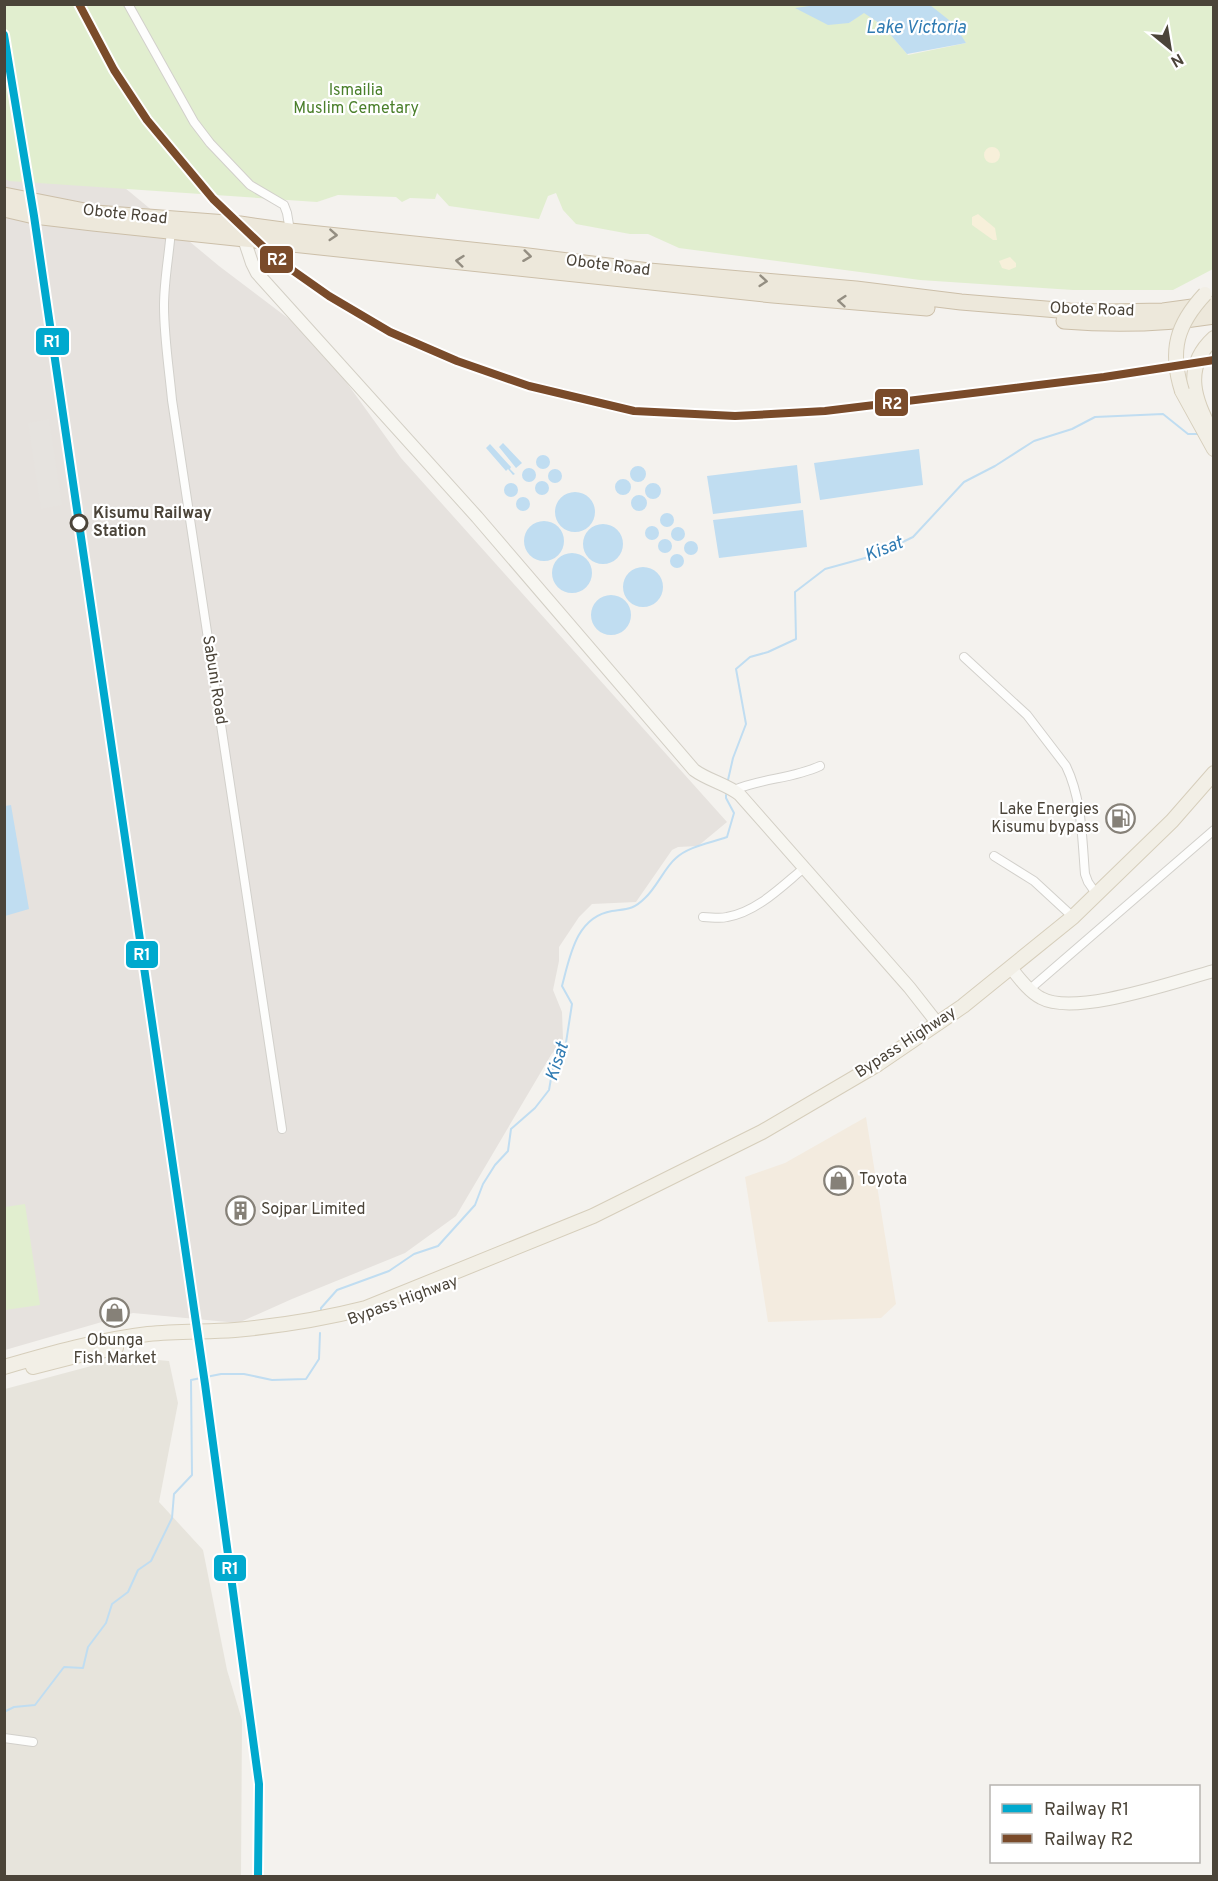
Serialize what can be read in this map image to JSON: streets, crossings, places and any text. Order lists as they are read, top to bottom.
{
  "streets": {
    "highway": ["Obote Road"],
    "main road": ["Bypass Highway"],
    "street": ["Sabuni Road"]
  },
  "crossings": [
    ["Obote Road", "Sabuni Road"]
  ],
  "water": ["Lake Victoria", "Kisat"],
  "parks": ["Ismailia Muslim Cemetary"],
  "places": {
    "other": ["Kisumu Railway Station"],
    "fuel station": ["Lake Energies Kisumu bypass"],
    "shop": ["Toyota", "Obunga Fish Market"],
    "building": ["Sojpar Limited"]
  },
  "lines": ["rail line R2", "rail line R1"],
  "legend": ["Railway R1", "Railway R2"],
  "north": "bottom right"
}
